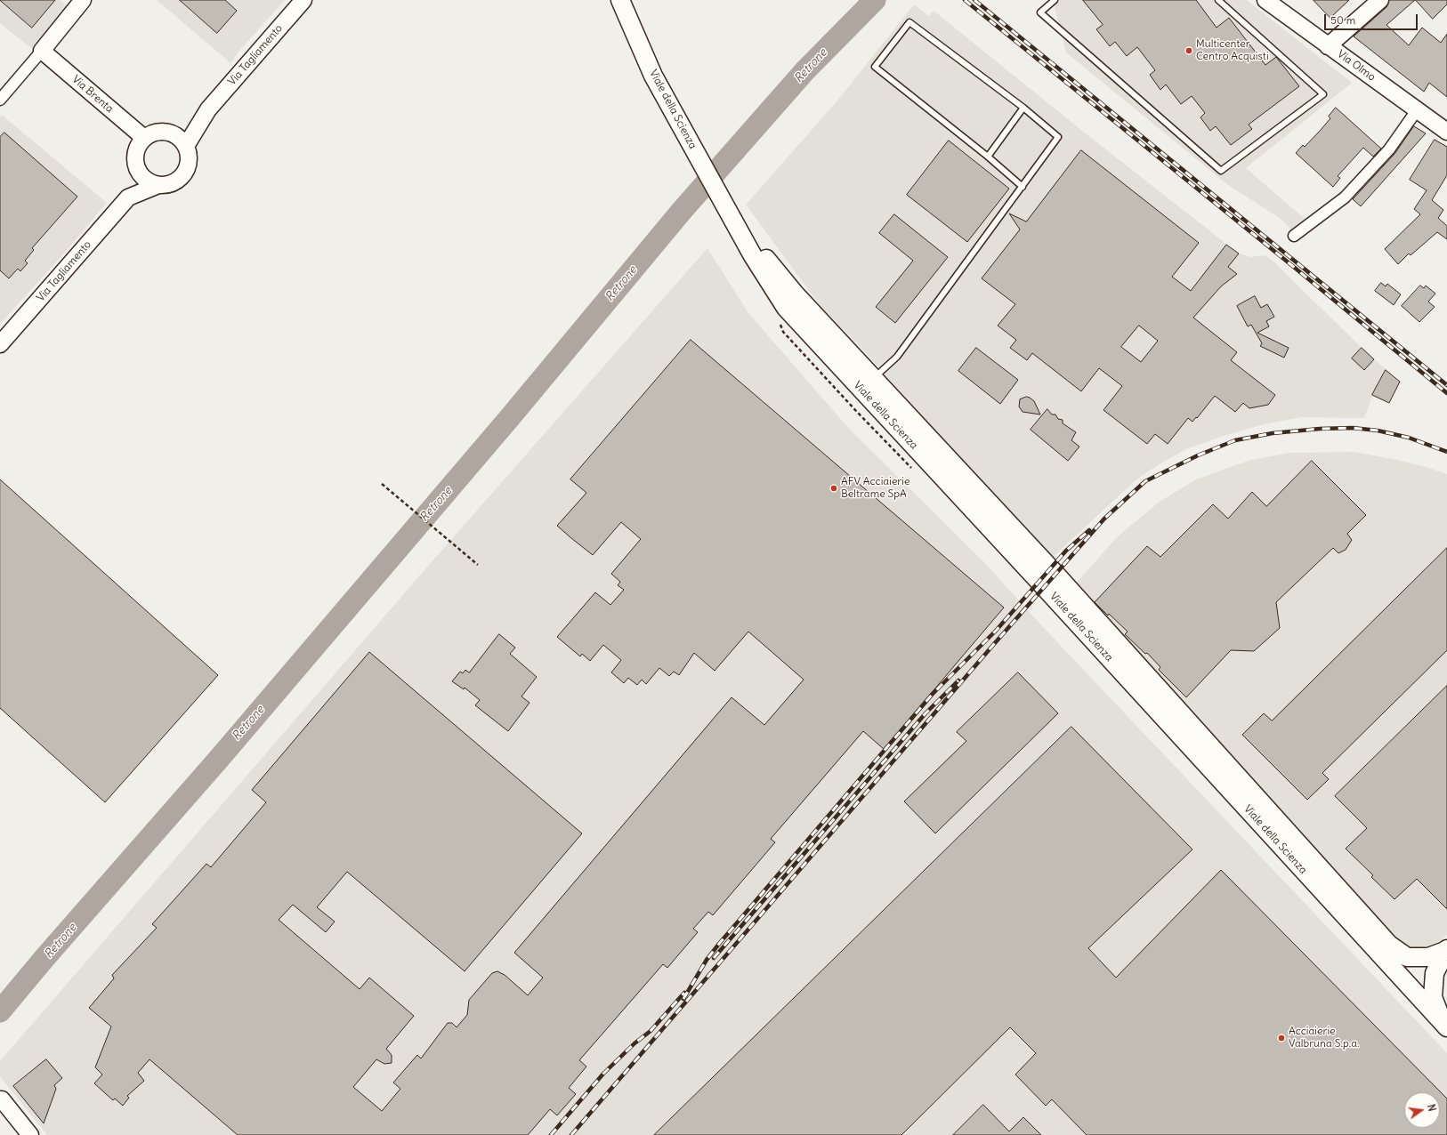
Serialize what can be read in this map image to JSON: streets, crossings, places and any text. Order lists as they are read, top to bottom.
{
  "streets": {
    "main road": ["Viale della Scienza"],
    "street": ["Via Tagliamento", "Via Olmo", "Via Brenta"]
  },
  "crossings": [
    ["Via Tagliamento", "Via Brenta"]
  ],
  "water": ["Retrone"],
  "places": ["Multicenter Centro Acquisti", "AFV Acciaierie Beltrame SpA", "Acciaierie Valbruna S.p.a."],
  "scale_bar": "50 m",
  "north": "right"
}
